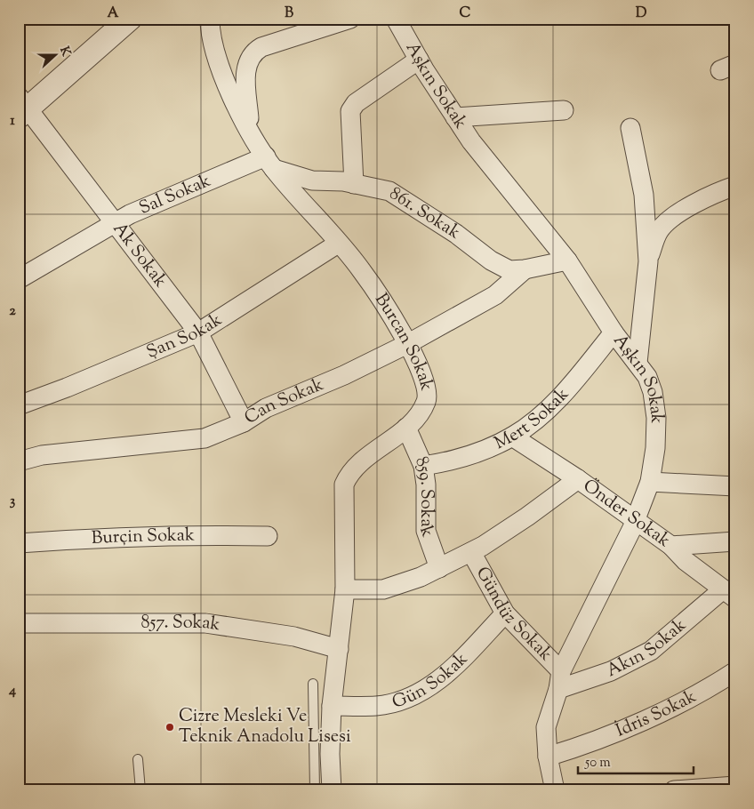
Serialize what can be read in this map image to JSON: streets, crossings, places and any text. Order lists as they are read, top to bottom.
{
  "streets": {
    "street": [
      "Aşkın Sokak",
      "Sal Sokak",
      "861. Sokak",
      "Ak Sokak",
      "Şan Sokak",
      "Burcan Sokak",
      "Can Sokak",
      "Mert Sokak",
      "859. Sokak",
      "Önder Sokak",
      "Burçin Sokak",
      "Gündüz Sokak",
      "857. Sokak",
      "Akın Sokak",
      "Gün Sokak",
      "İdris Sokak"
    ]
  },
  "crossings": [
    ["Aşkın Sokak", "861. Sokak"],
    ["Aşkın Sokak", "Mert Sokak"],
    ["Aşkın Sokak", "Önder Sokak"],
    ["Aşkın Sokak", "Gündüz Sokak"],
    ["Aşkın Sokak", "Akın Sokak"],
    ["Aşkın Sokak", "İdris Sokak"],
    ["Sal Sokak", "861. Sokak"],
    ["Sal Sokak", "Ak Sokak"],
    ["Sal Sokak", "Burcan Sokak"],
    ["861. Sokak", "Burcan Sokak"],
    ["861. Sokak", "Can Sokak"],
    ["Ak Sokak", "Şan Sokak"],
    ["Ak Sokak", "Can Sokak"],
    ["Şan Sokak", "Burcan Sokak"],
    ["Burcan Sokak", "Can Sokak"],
    ["Burcan Sokak", "859. Sokak"],
    ["Burcan Sokak", "857. Sokak"],
    ["Burcan Sokak", "Gün Sokak"],
    ["Mert Sokak", "859. Sokak"],
    ["Mert Sokak", "Önder Sokak"],
    ["Önder Sokak", "Akın Sokak"],
    ["Gündüz Sokak", "Akın Sokak"],
    ["Gündüz Sokak", "Gün Sokak"]
  ],
  "places": ["Cizre Mesleki Ve Teknik Anadolu Lisesi"],
  "scale_bar": "50 m",
  "north": "right",
  "grid": {
    "columns": [
      "A",
      "B",
      "C",
      "D"
    ],
    "rows": [
      "1",
      "2",
      "3",
      "4"
    ]
  }
}
